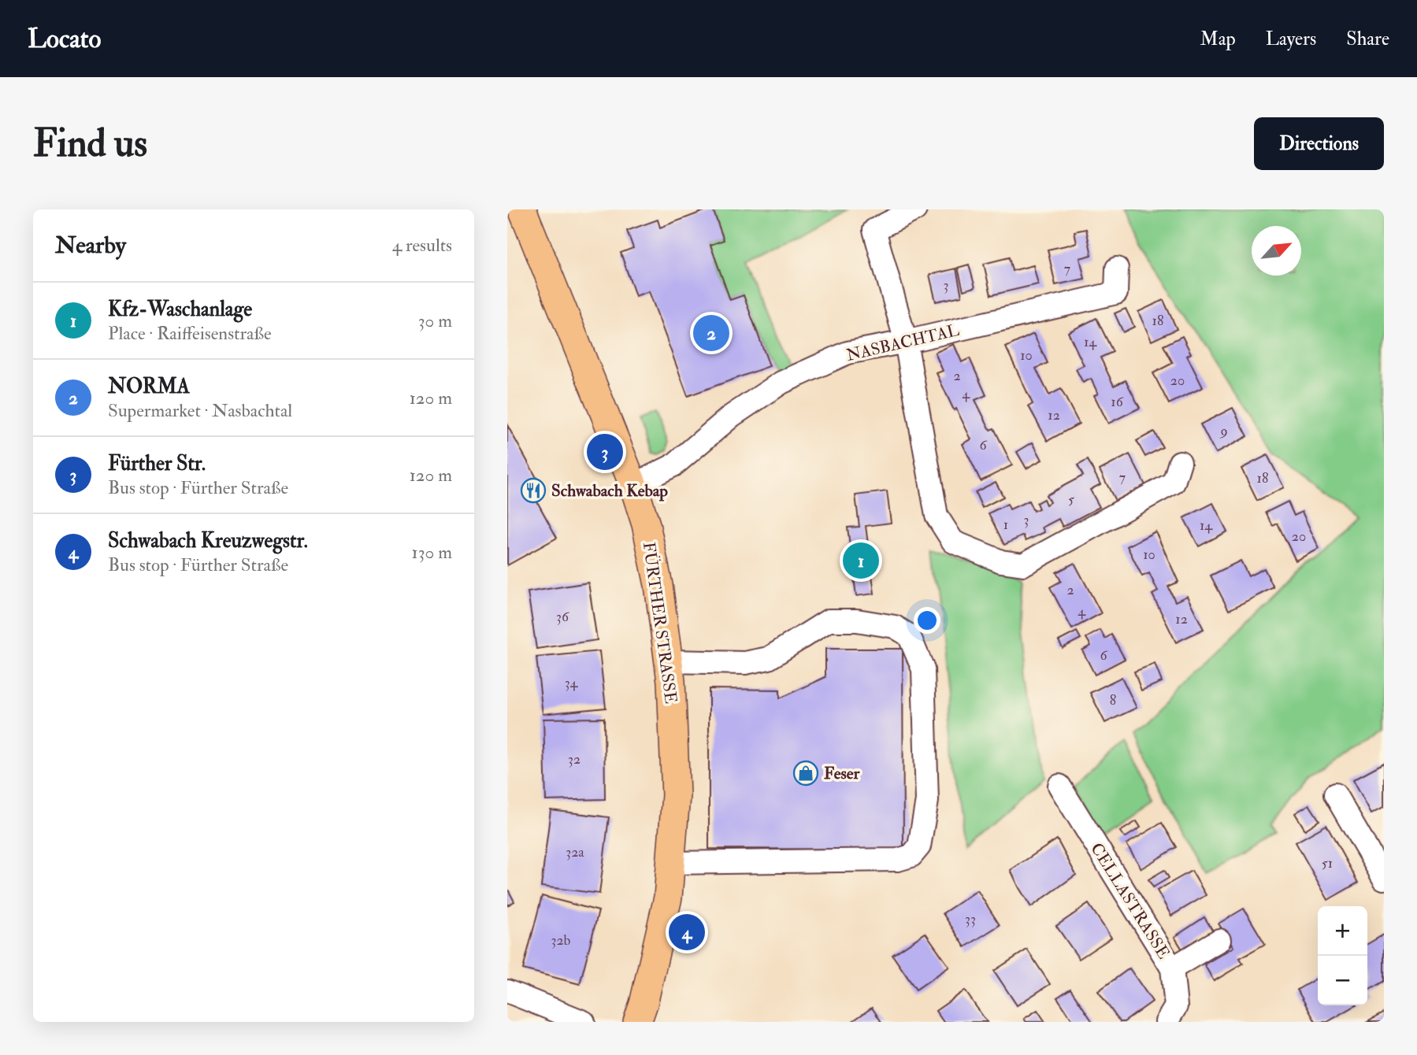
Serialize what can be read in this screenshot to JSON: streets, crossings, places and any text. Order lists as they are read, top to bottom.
{
  "streets": {
    "main road": ["FÜRTHER STRASSE"],
    "street": ["NASBACHTAL", "CELLASTRASSE"]
  },
  "crossings": [
    ["NASBACHTAL", "FÜRTHER STRASSE"]
  ],
  "places": {
    "restaurant": ["Schwabach Kebap"],
    "shop": ["Feser"]
  },
  "house_numbers": [
    "7",
    "3",
    "18",
    "14",
    "10",
    "2",
    "20",
    "4",
    "16",
    "12",
    "9",
    "6",
    "7",
    "18",
    "5",
    "3",
    "1",
    "14",
    "20",
    "10",
    "2",
    "4",
    "36",
    "12",
    "6",
    "34",
    "8",
    "32",
    "32a",
    "51",
    "33",
    "32b"
  ],
  "north": "top right",
  "page": {
    "header": "Locato",
    "nav": ["Map", "Layers", "Share"],
    "buttons": "Directions",
    "title": "Find us",
    "heading": ["Nearby", "4 results"],
    "list": [
      {
        "mark": "1",
        "name": "Kfz-Waschanlage",
        "note": "Place · Raiffeisenstraße",
        "value": "30 m"
      },
      {
        "mark": "2",
        "name": "NORMA",
        "note": "Supermarket · Nasbachtal",
        "value": "120 m"
      },
      {
        "mark": "3",
        "name": "Fürther Str.",
        "note": "Bus stop · Fürther Straße",
        "value": "120 m"
      },
      {
        "mark": "4",
        "name": "Schwabach Kreuzwegstr.",
        "note": "Bus stop · Fürther Straße",
        "value": "130 m"
      }
    ],
    "pins": [
      "2",
      "3",
      "1",
      "4"
    ],
    "map_buttons": ["+", "−"]
  }
}
